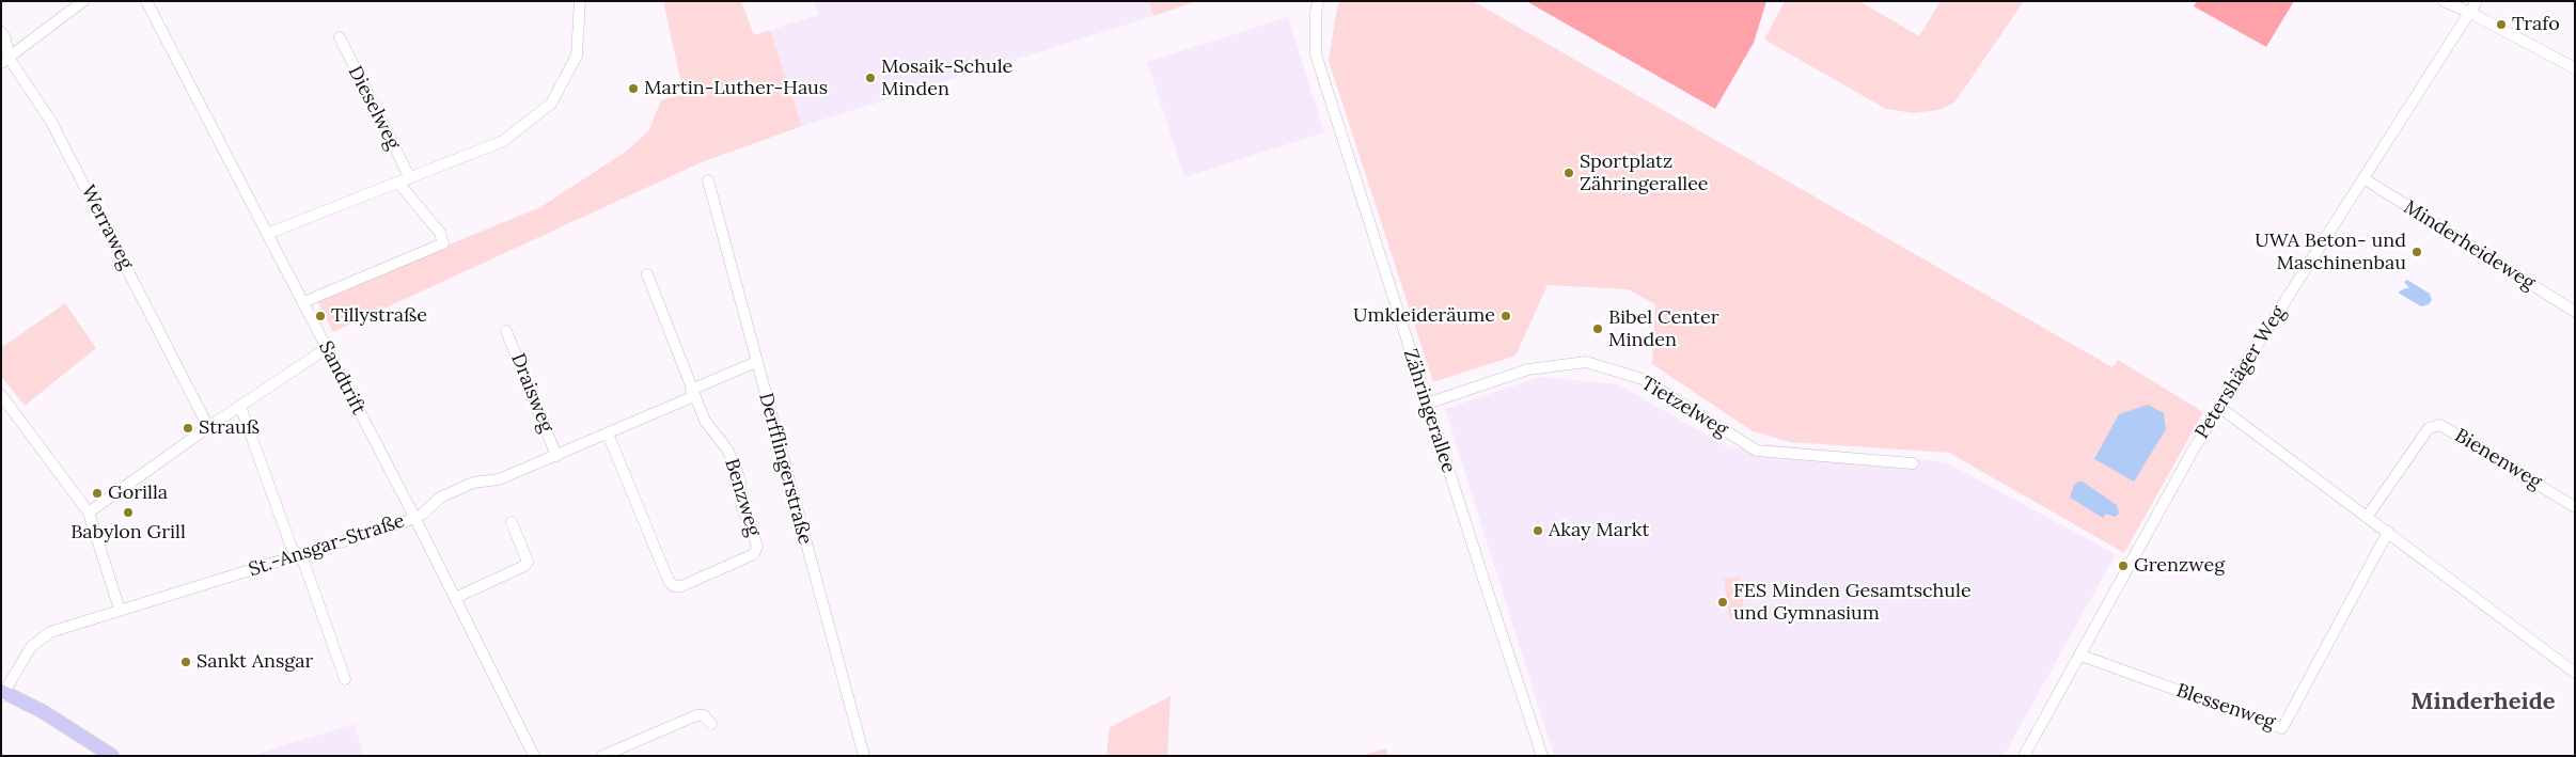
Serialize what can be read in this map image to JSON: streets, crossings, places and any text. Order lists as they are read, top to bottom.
{
  "streets": {
    "street": [
      "Dieselweg",
      "Werraweg",
      "Minderheideweg",
      "Petershäger Weg",
      "Sandtrift",
      "Draisweg",
      "Tietzelweg",
      "Zähringerallee",
      "Bienenweg",
      "Derfflingerstraße",
      "Benzweg",
      "St.-Ansgar-Straße",
      "Blessenweg"
    ]
  },
  "crossings": [
    ["Minderheideweg", "Petershäger Weg"],
    ["Petershäger Weg", "Blessenweg"],
    ["Sandtrift", "St.-Ansgar-Straße"],
    ["Draisweg", "St.-Ansgar-Straße"],
    ["Tietzelweg", "Zähringerallee"],
    ["Derfflingerstraße", "St.-Ansgar-Straße"],
    ["Benzweg", "St.-Ansgar-Straße"]
  ],
  "districts": ["Minderheide"],
  "places": [
    "Trafo",
    "Mosaik-Schule Minden",
    "Martin-Luther-Haus",
    "Sportplatz Zähringerallee",
    "UWA Beton- und Maschinenbau",
    "Tillystraße",
    "Umkleideräume",
    "Bibel Center Minden",
    "Strauß",
    "Gorilla",
    "Babylon Grill",
    "Akay Markt",
    "Grenzweg",
    "FES Minden Gesamtschule und Gymnasium",
    "Sankt Ansgar"
  ]
}
